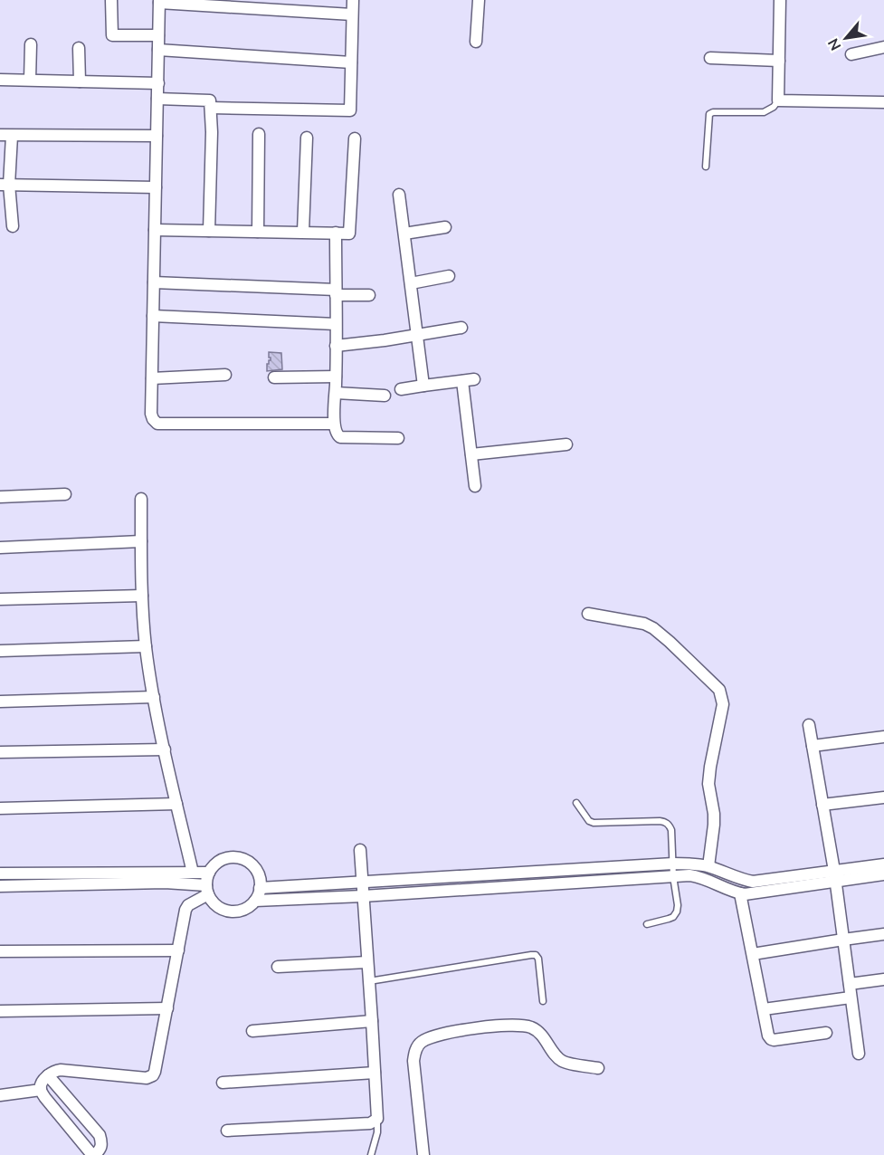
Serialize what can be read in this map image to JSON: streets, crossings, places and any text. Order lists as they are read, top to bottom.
{
  "north": "bottom left"
}
